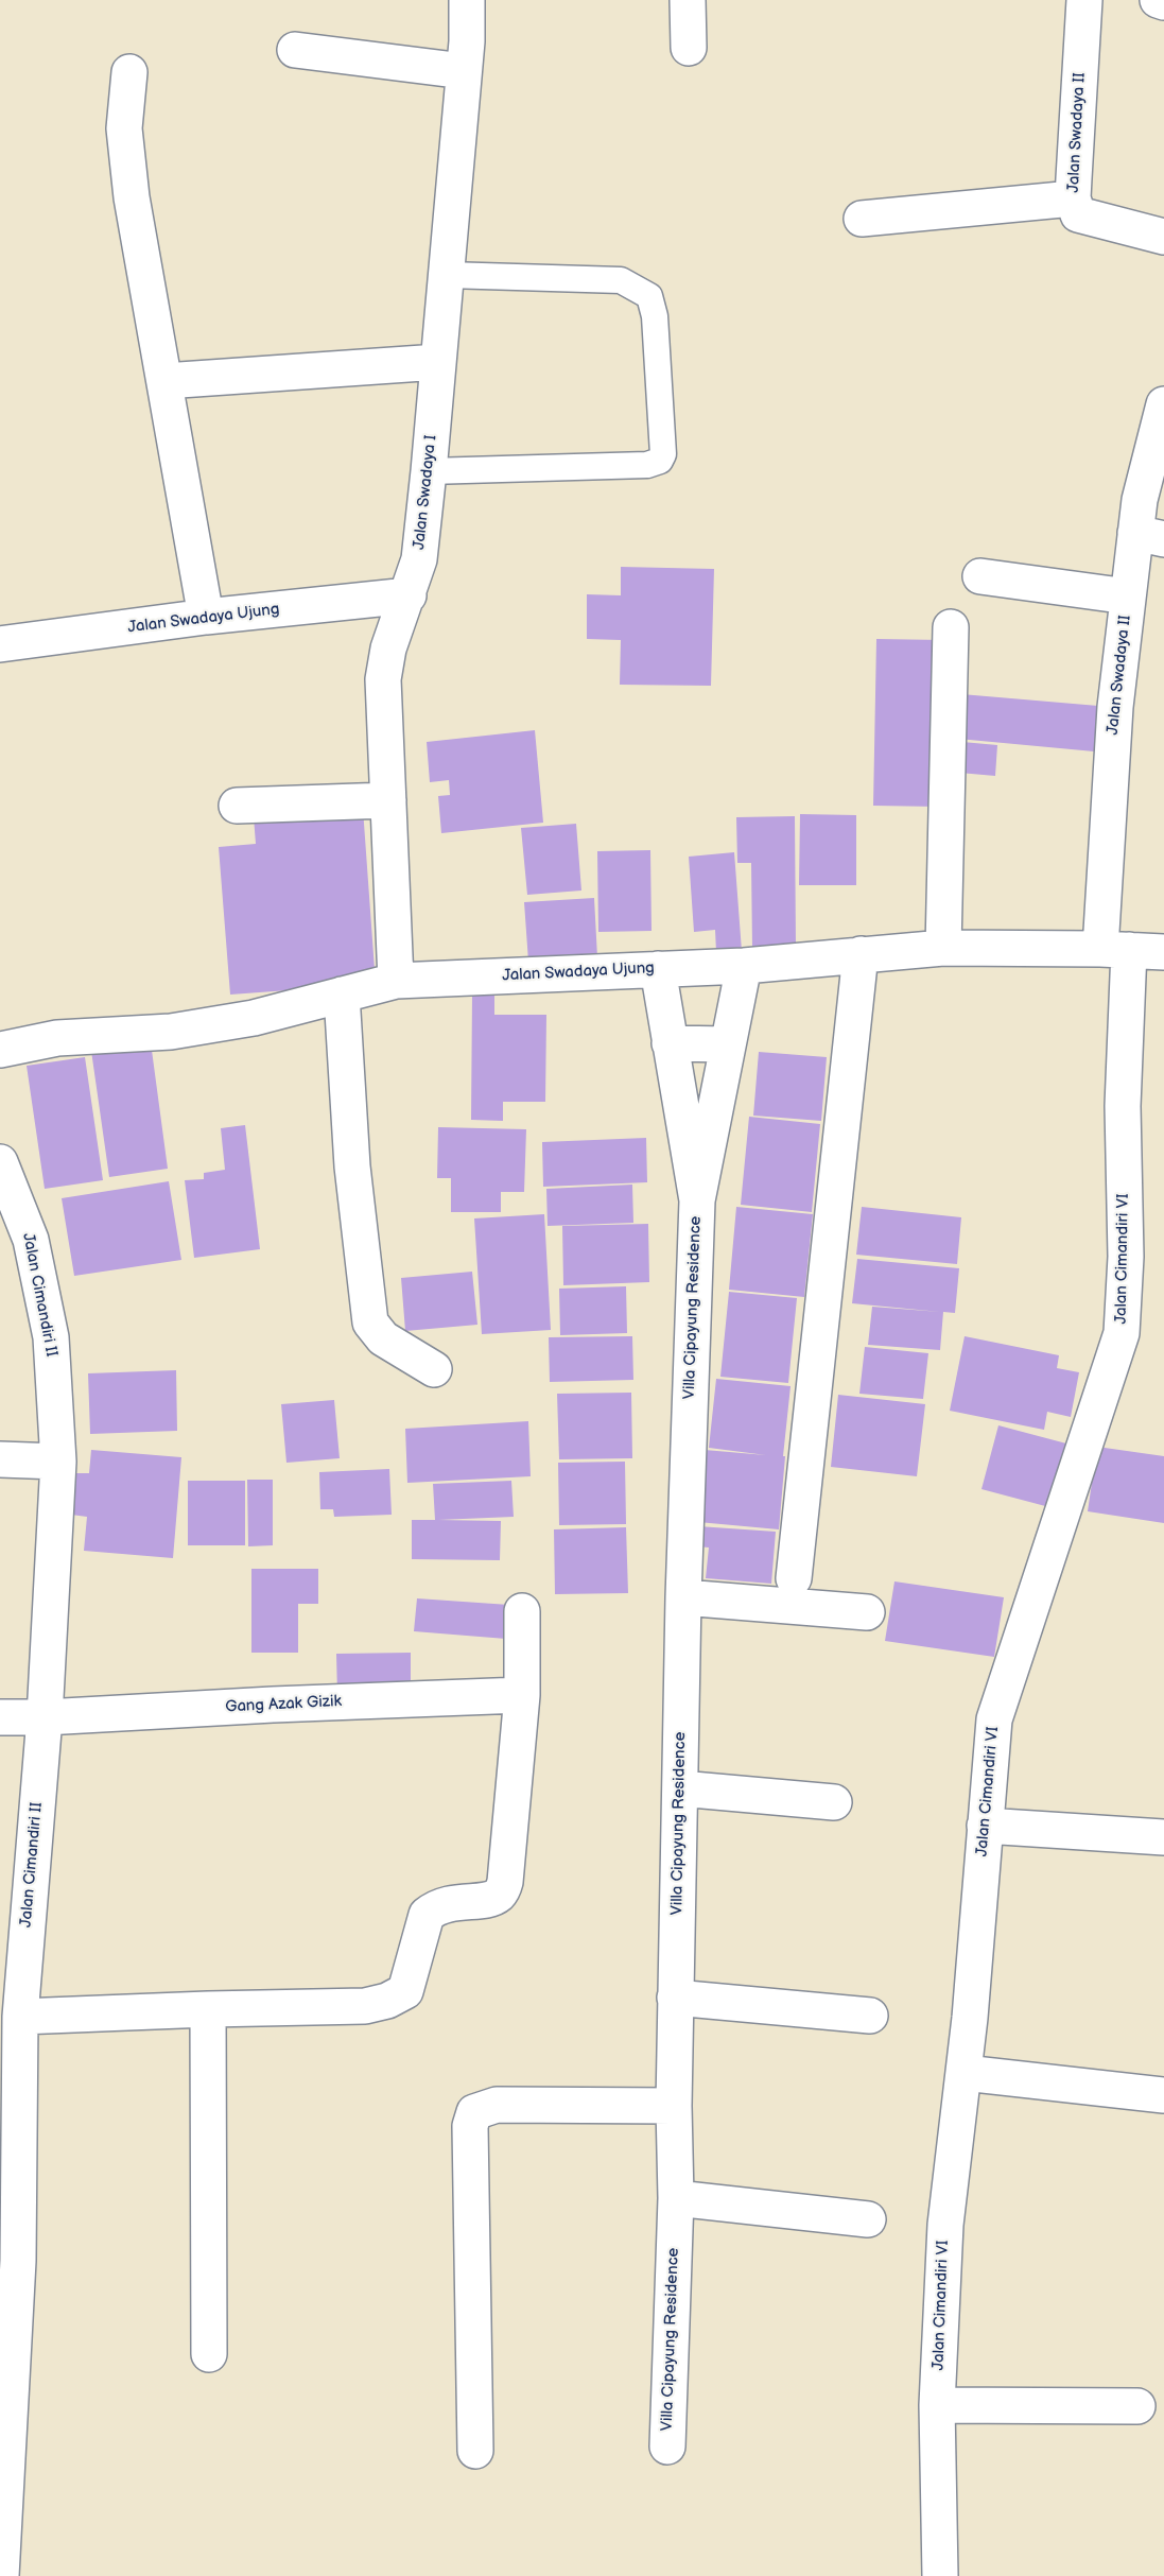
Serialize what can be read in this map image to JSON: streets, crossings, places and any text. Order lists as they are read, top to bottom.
{
  "streets": {
    "street": [
      "Jalan Swadaya II",
      "Jalan Swadaya I",
      "Jalan Swadaya Ujung",
      "Jalan Cimandiri VI",
      "Jalan Cimandiri II",
      "Villa Cipayung Residence",
      "Gang Azak Gizik"
    ]
  },
  "crossings": [
    ["Jalan Swadaya II", "Jalan Swadaya Ujung"],
    ["Jalan Swadaya II", "Jalan Cimandiri VI"],
    ["Jalan Swadaya I", "Jalan Swadaya Ujung"],
    ["Jalan Swadaya Ujung", "Jalan Cimandiri VI"],
    ["Jalan Swadaya Ujung", "Villa Cipayung Residence"],
    ["Jalan Cimandiri II", "Gang Azak Gizik"]
  ]
}
